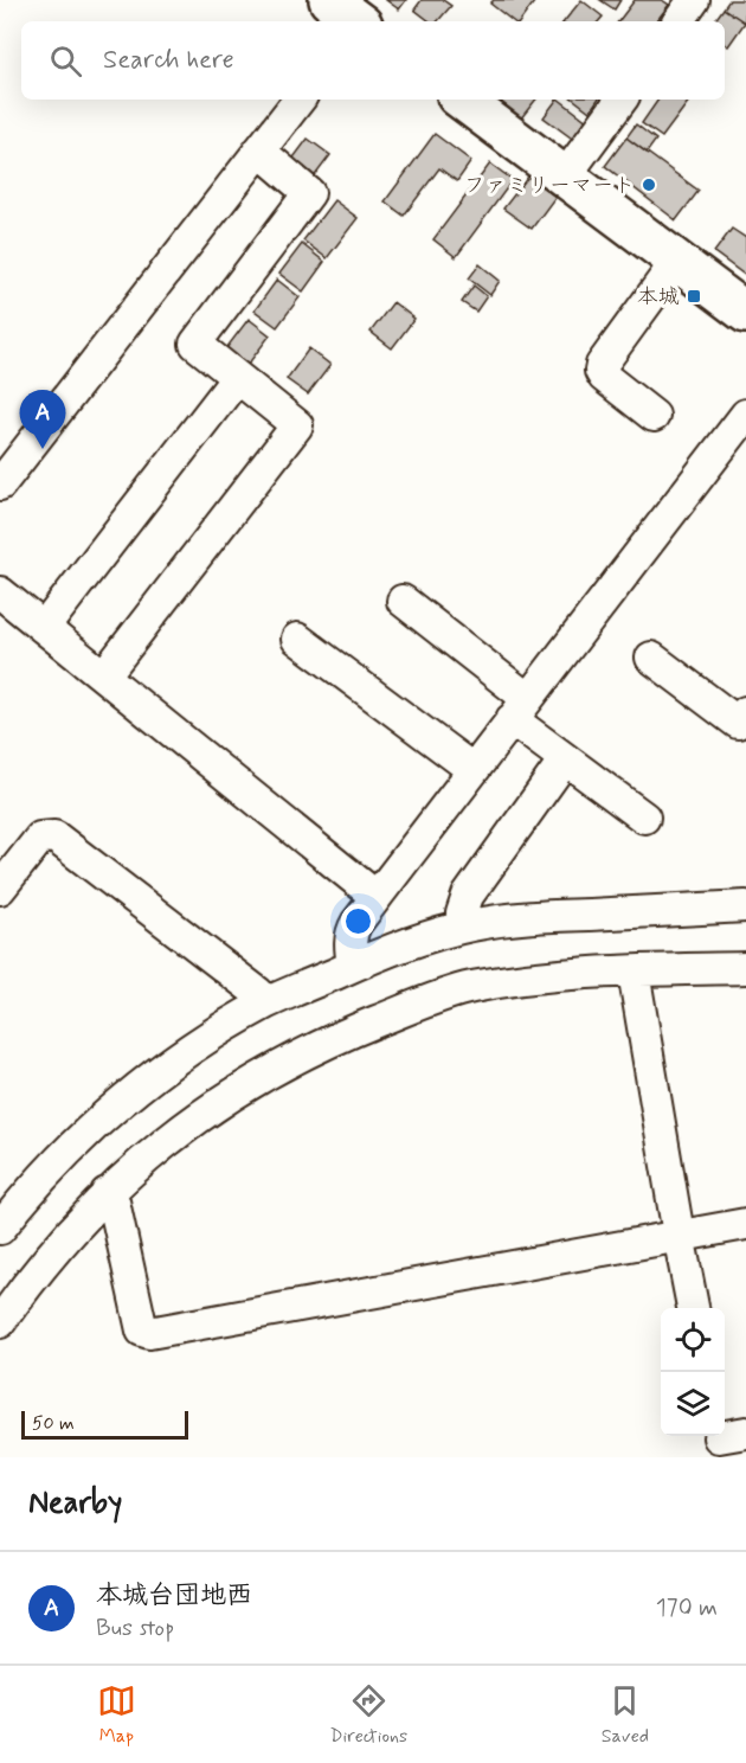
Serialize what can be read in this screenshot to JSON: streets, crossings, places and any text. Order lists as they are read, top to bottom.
{
  "places": {
    "other": ["ファミリーマート"],
    "transit": ["本城"]
  },
  "scale_bar": "50 m",
  "page": {
    "search": "Search here",
    "pins": "A",
    "scale": "50 m",
    "heading": "Nearby",
    "list": [
      {
        "mark": "A",
        "name": "本城台団地西",
        "note": "Bus stop",
        "value": "170 m"
      }
    ],
    "nav": ["Map", "Directions", "Saved"]
  }
}
